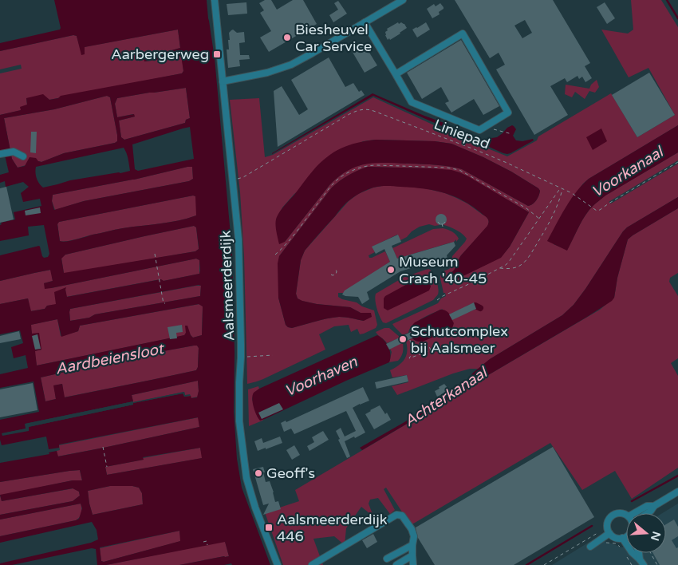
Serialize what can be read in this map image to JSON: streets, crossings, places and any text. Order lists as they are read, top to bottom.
{
  "streets": {
    "street": ["Aalsmeerderdijk"],
    "path": ["Liniepad"]
  },
  "crossings": [
    ["Liniepad", "Aalsmeerderdijk"]
  ],
  "water": [
    "Voorkanaal",
    "Aardbeiensloot",
    "Voorhaven",
    "Achterkanaal"
  ],
  "places": {
    "other": [
      "Biesheuvel Car Service",
      "Museum Crash '40-45",
      "Schutcomplex bij Aalsmeer",
      "Geoff's"
    ],
    "transit": ["Aarbergerweg", "Aalsmeerderdijk 446"]
  },
  "north": "right"
}
